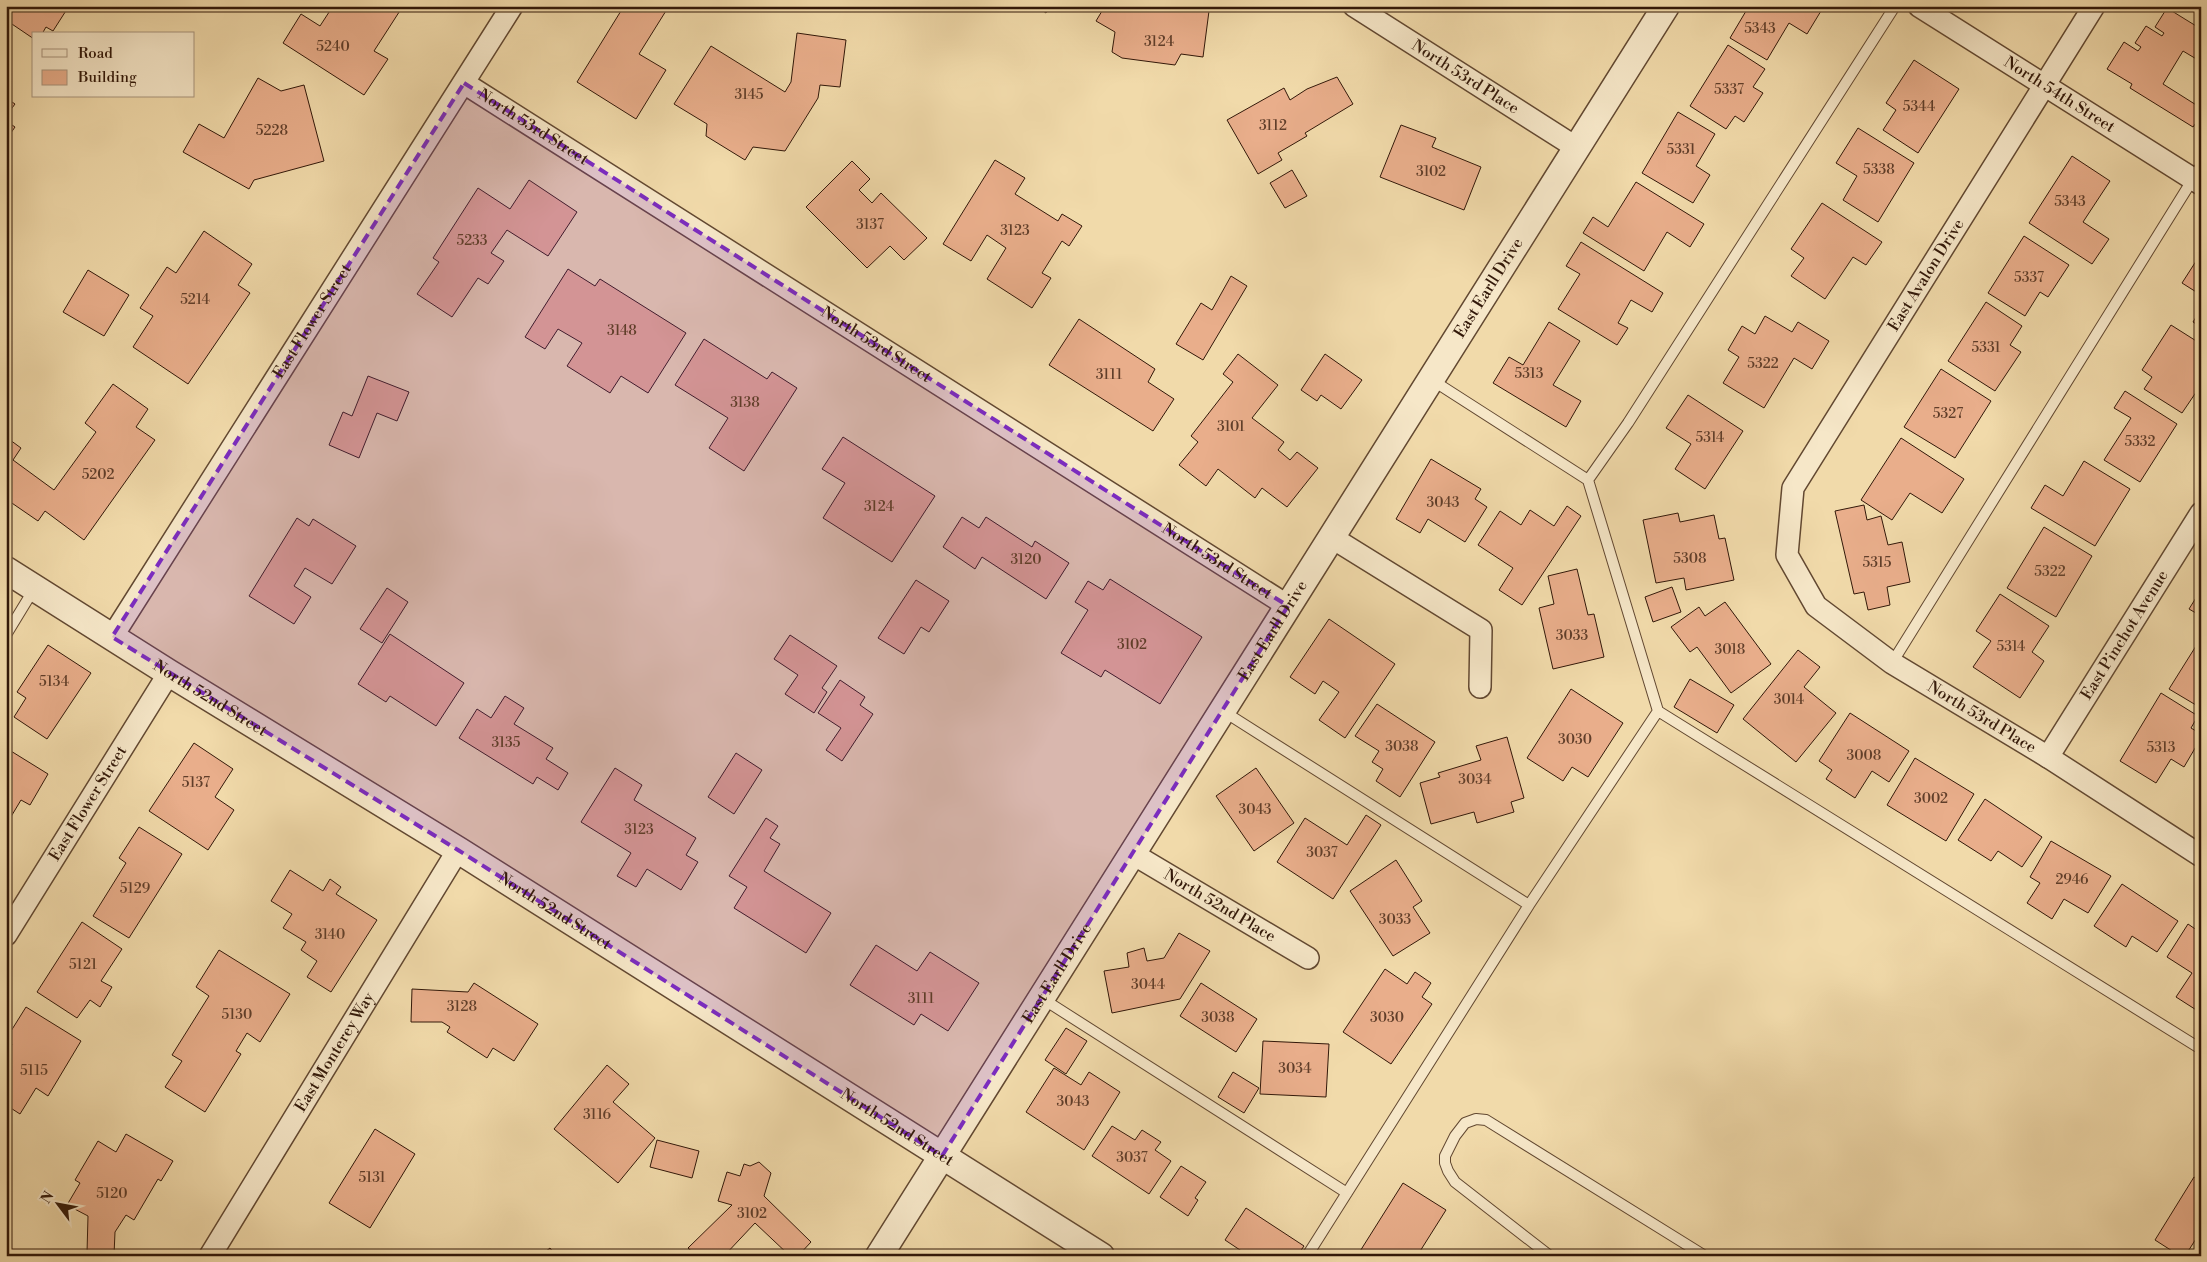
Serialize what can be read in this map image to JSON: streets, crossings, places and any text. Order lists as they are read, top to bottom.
{
  "streets": {
    "street": [
      "North 53rd Place",
      "North 54th Street",
      "North 53rd Street",
      "East Avalon Drive",
      "East Earll Drive",
      "East Flower Street",
      "East Pinchot Avenue",
      "North 52nd Street",
      "North 52nd Place",
      "East Monterey Way"
    ]
  },
  "crossings": [
    ["North 53rd Place", "East Avalon Drive"],
    ["North 53rd Place", "East Earll Drive"],
    ["North 53rd Place", "East Pinchot Avenue"],
    ["North 54th Street", "East Avalon Drive"],
    ["North 53rd Street", "East Earll Drive"],
    ["North 53rd Street", "East Flower Street"],
    ["East Earll Drive", "North 52nd Street"],
    ["East Earll Drive", "North 52nd Place"],
    ["East Flower Street", "North 52nd Street"],
    ["North 52nd Street", "East Monterey Way"]
  ],
  "house_numbers": [
    "5343",
    "3124",
    "5240",
    "5337",
    "3145",
    "5344",
    "3112",
    "5228",
    "5331",
    "5338",
    "3102",
    "5343",
    "3137",
    "3123",
    "5233",
    "5337",
    "5214",
    "3148",
    "5331",
    "5322",
    "5313",
    "3111",
    "3138",
    "5327",
    "3101",
    "5314",
    "5332",
    "5202",
    "3043",
    "3124",
    "5308",
    "3120",
    "5315",
    "5322",
    "3033",
    "3102",
    "5314",
    "3018",
    "5134",
    "3014",
    "3030",
    "3135",
    "3038",
    "5313",
    "3008",
    "3034",
    "5137",
    "3002",
    "3043",
    "3123",
    "3037",
    "2946",
    "5129",
    "3033",
    "3140",
    "5121",
    "3044",
    "3111",
    "3128",
    "5130",
    "3038",
    "3030",
    "3034",
    "5115",
    "3043",
    "3116",
    "3037",
    "5131",
    "5120",
    "3102"
  ],
  "legend": ["Road", "Building"],
  "north": "top left"
}
